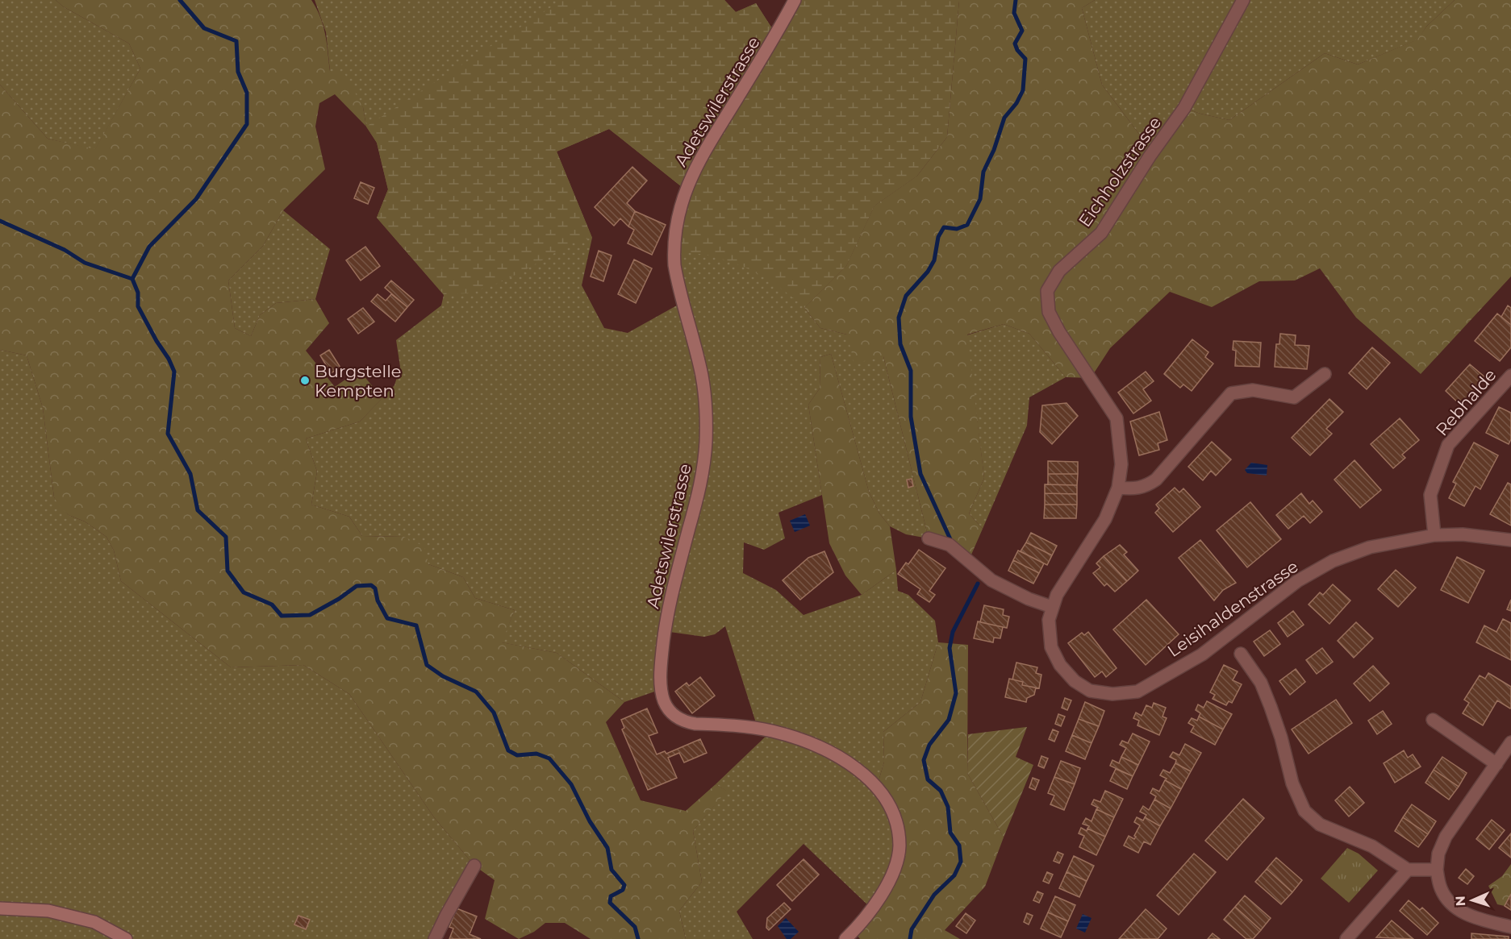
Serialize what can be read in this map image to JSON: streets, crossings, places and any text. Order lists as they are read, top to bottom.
{
  "streets": {
    "street": [
      "Adetswilerstrasse",
      "Eichholzstrasse",
      "Rebhalde",
      "Leisihaldenstrasse"
    ]
  },
  "crossings": [
    ["Eichholzstrasse", "Leisihaldenstrasse"],
    ["Rebhalde", "Leisihaldenstrasse"]
  ],
  "places": ["Burgstelle Kempten"],
  "north": "left"
}
